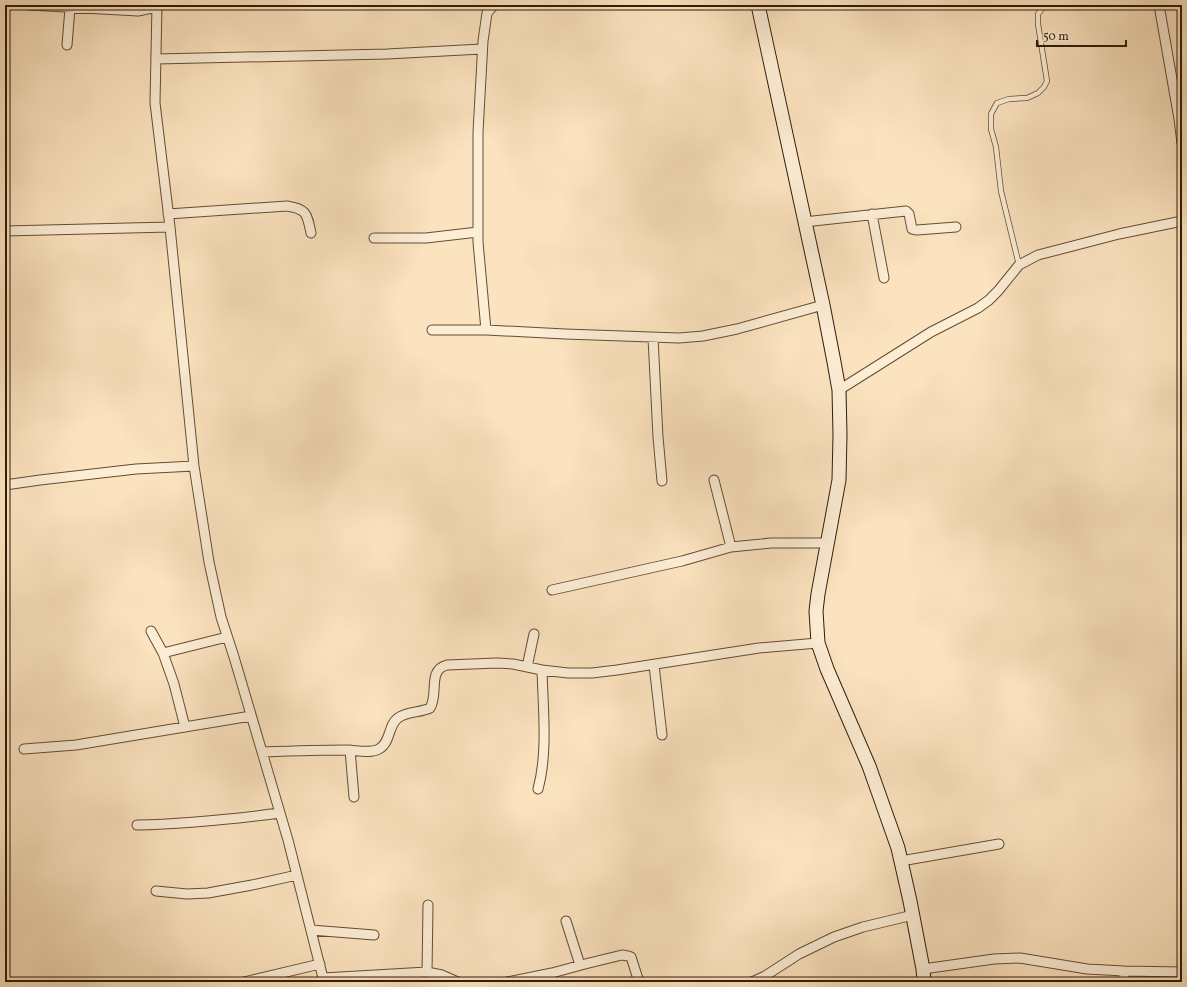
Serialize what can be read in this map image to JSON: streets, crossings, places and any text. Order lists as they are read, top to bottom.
{
  "scale_bar": "50 m"
}
